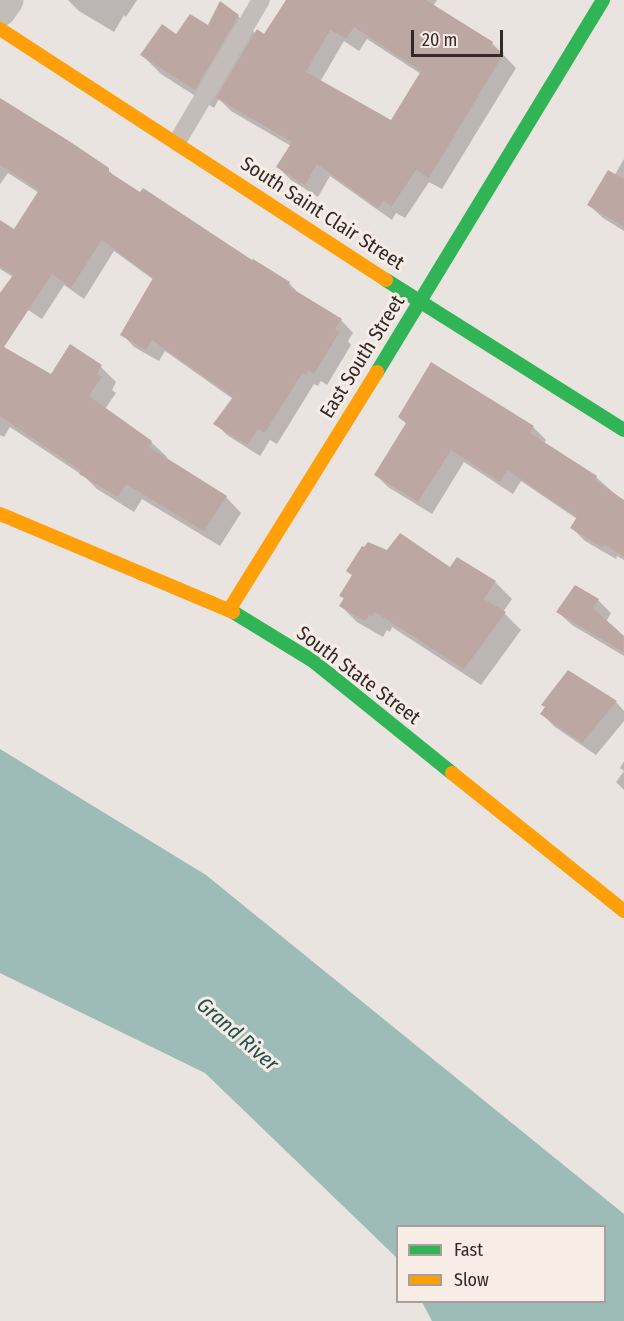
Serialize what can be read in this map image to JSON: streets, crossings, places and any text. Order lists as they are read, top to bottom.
{
  "streets": {
    "street": ["South Saint Clair Street", "East South Street", "South State Street"]
  },
  "crossings": [
    ["South Saint Clair Street", "East South Street"],
    ["East South Street", "South State Street"]
  ],
  "water": ["Grand River"],
  "legend": ["Fast", "Slow"],
  "scale_bar": "20 m"
}
